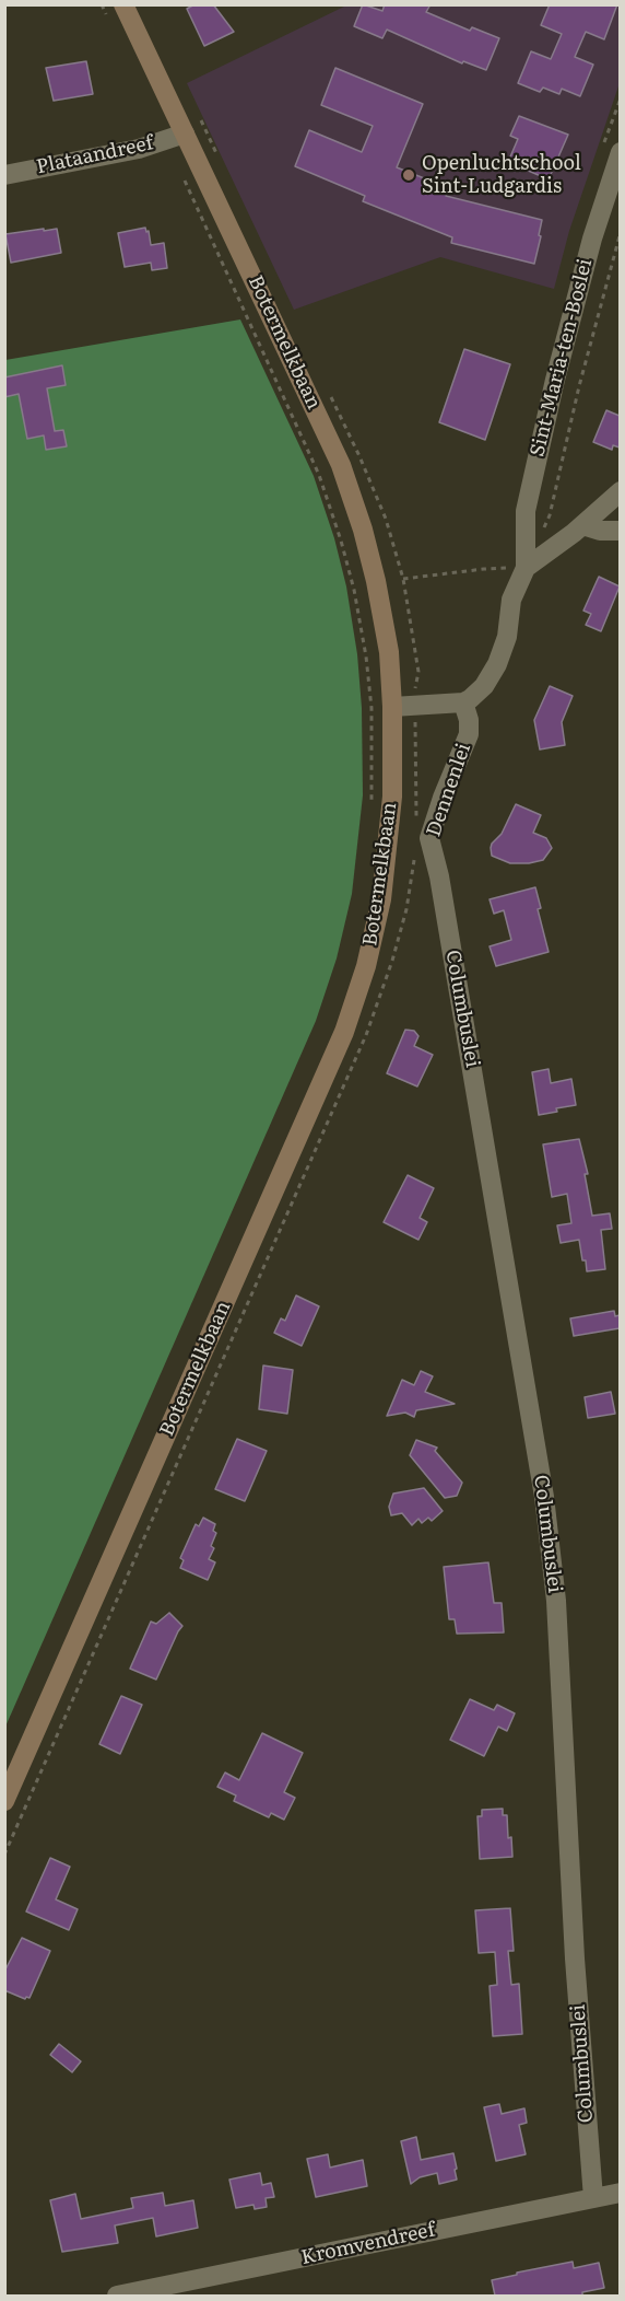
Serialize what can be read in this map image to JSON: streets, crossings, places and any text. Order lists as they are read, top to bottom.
{
  "streets": {
    "main road": ["Botermelkbaan"],
    "street": [
      "Plataandreef",
      "Sint-Maria-ten-Boslei",
      "Dennenlei",
      "Columbuslei",
      "Kromvendreef"
    ]
  },
  "crossings": [
    ["Plataandreef", "Botermelkbaan"],
    ["Dennenlei", "Columbuslei"],
    ["Columbuslei", "Kromvendreef"]
  ],
  "places": ["Openluchtschool Sint-Ludgardis"]
}
